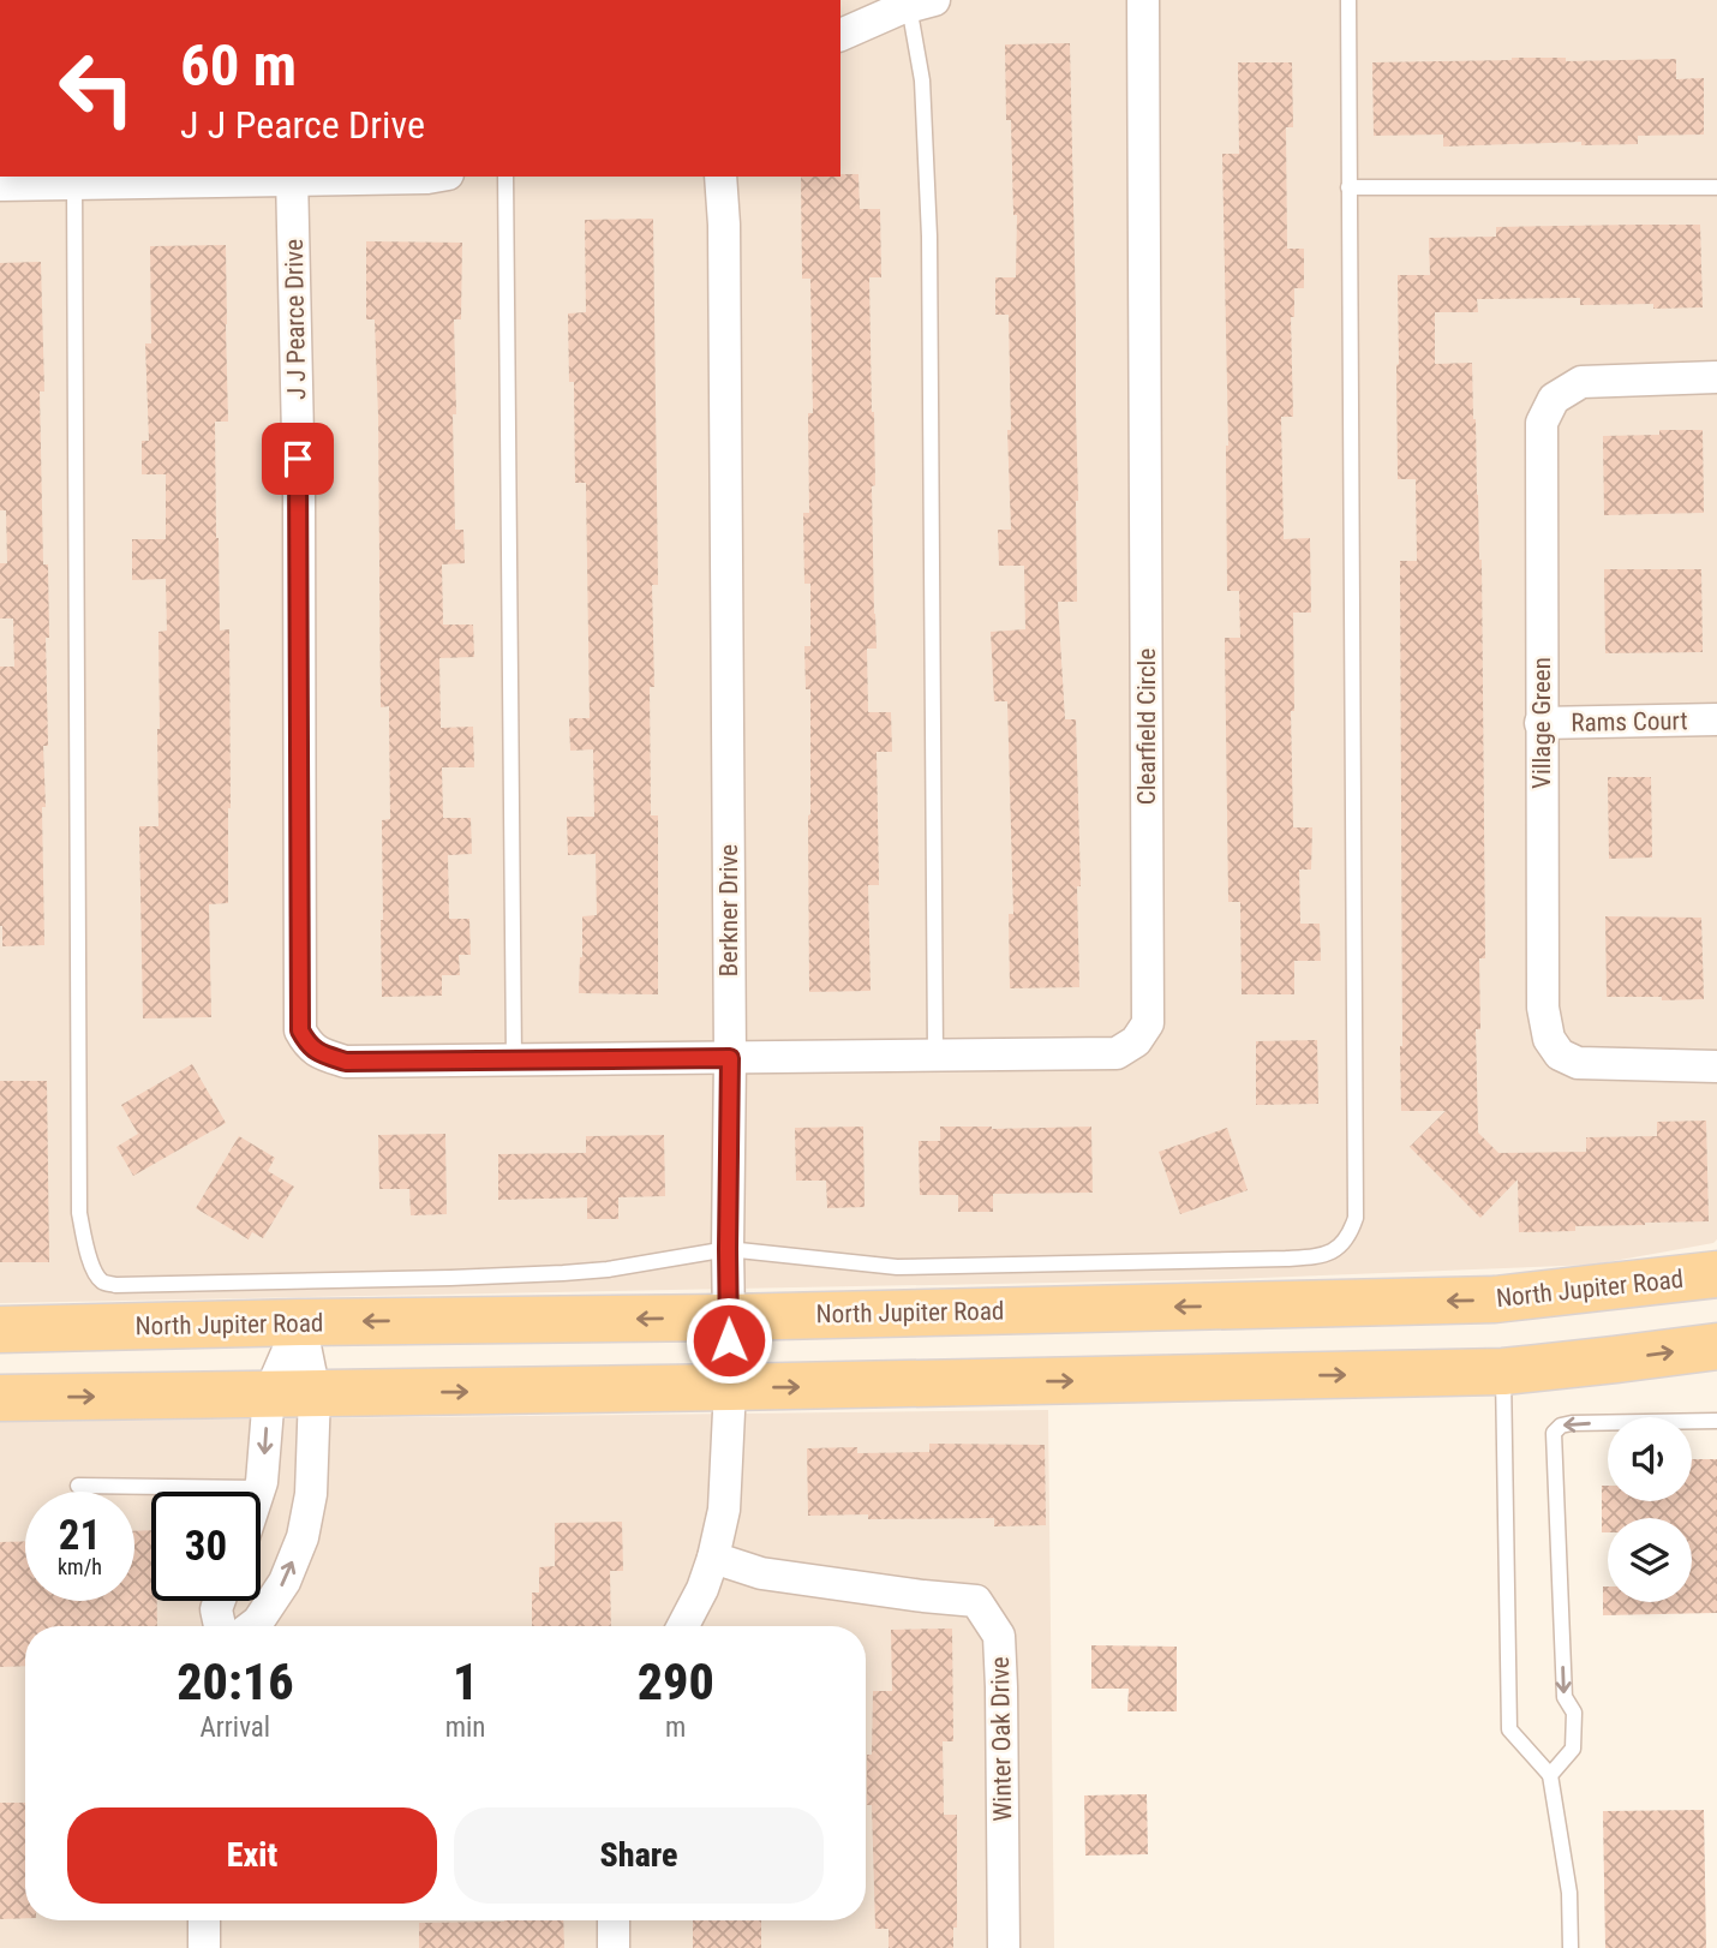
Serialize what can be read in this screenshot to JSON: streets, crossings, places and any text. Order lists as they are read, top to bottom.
{
  "streets": {
    "main road": ["North Jupiter Road"],
    "street": [
      "J J Pearce Drive",
      "Rams Court",
      "Village Green",
      "Clearfield Circle",
      "Berkner Drive",
      "Winter Oak Drive"
    ]
  },
  "crossings": [
    ["J J Pearce Drive", "Clearfield Circle"],
    ["J J Pearce Drive", "Berkner Drive"],
    ["Rams Court", "Village Green"],
    ["Clearfield Circle", "Berkner Drive"],
    ["Berkner Drive", "North Jupiter Road"],
    ["Berkner Drive", "Winter Oak Drive"]
  ],
  "page": {
    "turn": ["60 m", "J J Pearce Drive"],
    "speed": "21 km/h",
    "limit": "30",
    "eta": [
      "20:16",
      "Arrival",
      "1",
      "min",
      "290",
      "m"
    ],
    "buttons": ["Exit", "Share"]
  }
}
